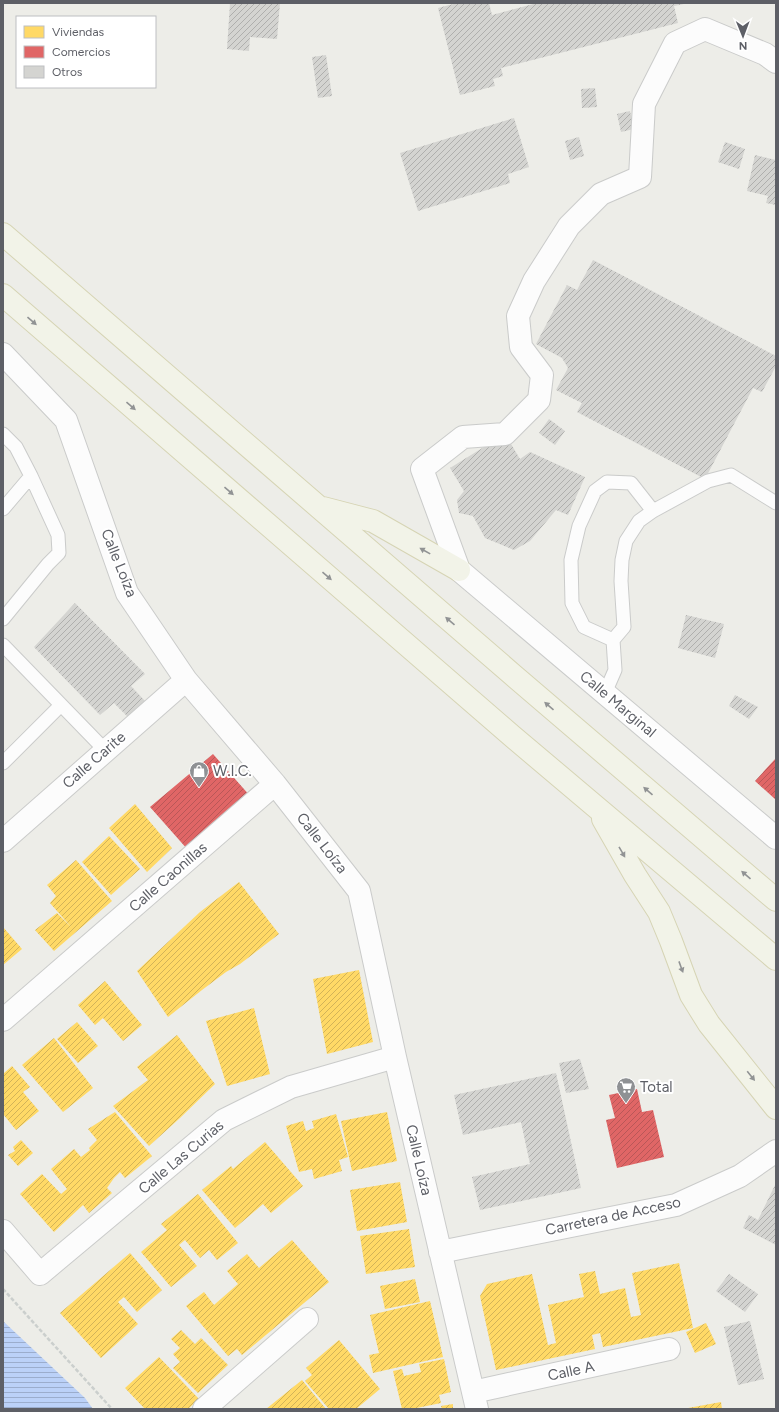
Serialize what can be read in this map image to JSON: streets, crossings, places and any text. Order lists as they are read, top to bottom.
{
  "streets": {
    "street": [
      "Calle Loíza",
      "Calle Marginal",
      "Calle Carite",
      "Calle Caonillas",
      "Calle Las Curias",
      "Carretera de Acceso",
      "Calle A"
    ]
  },
  "crossings": [
    ["Calle Loíza", "Calle Carite"],
    ["Calle Loíza", "Calle Caonillas"],
    ["Calle Loíza", "Calle Las Curias"],
    ["Calle Loíza", "Carretera de Acceso"],
    ["Calle Loíza", "Calle A"]
  ],
  "places": {
    "shop": ["W.I.C."],
    "supermarket": ["Total"]
  },
  "legend": ["Viviendas", "Comercios", "Otros"],
  "north": "bottom"
}
